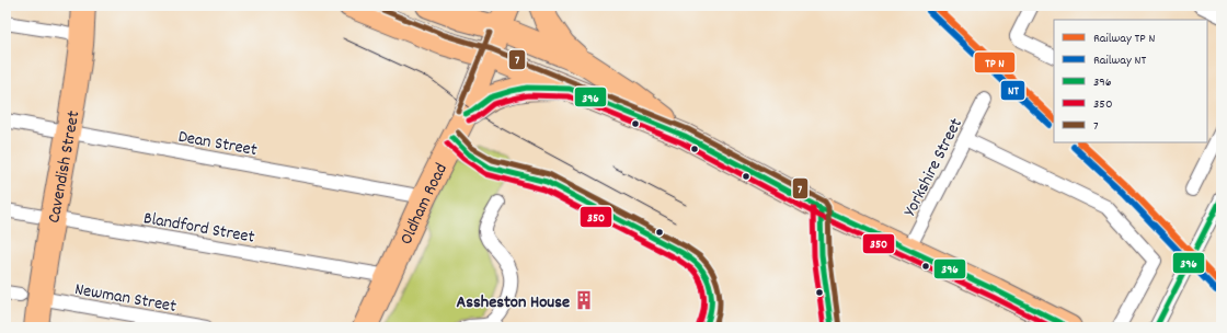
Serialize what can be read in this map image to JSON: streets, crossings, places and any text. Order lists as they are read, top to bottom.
{
  "streets": {
    "highway": ["Cavendish Street", "Oldham Road"],
    "street": [
      "Dean Street",
      "Yorkshire Street",
      "Blandford Street",
      "Newman Street"
    ]
  },
  "crossings": [
    ["Dean Street", "Cavendish Street"],
    ["Dean Street", "Oldham Road"],
    ["Cavendish Street", "Blandford Street"],
    ["Cavendish Street", "Newman Street"],
    ["Oldham Road", "Blandford Street"]
  ],
  "places": {
    "building": ["Assheston House"]
  },
  "lines": [
    "transit line 7",
    "rail line NT",
    "transit line 396",
    "transit line 350"
  ],
  "legend": [
    "Railway TP N",
    "Railway NT",
    "396",
    "350",
    "7"
  ]
}
